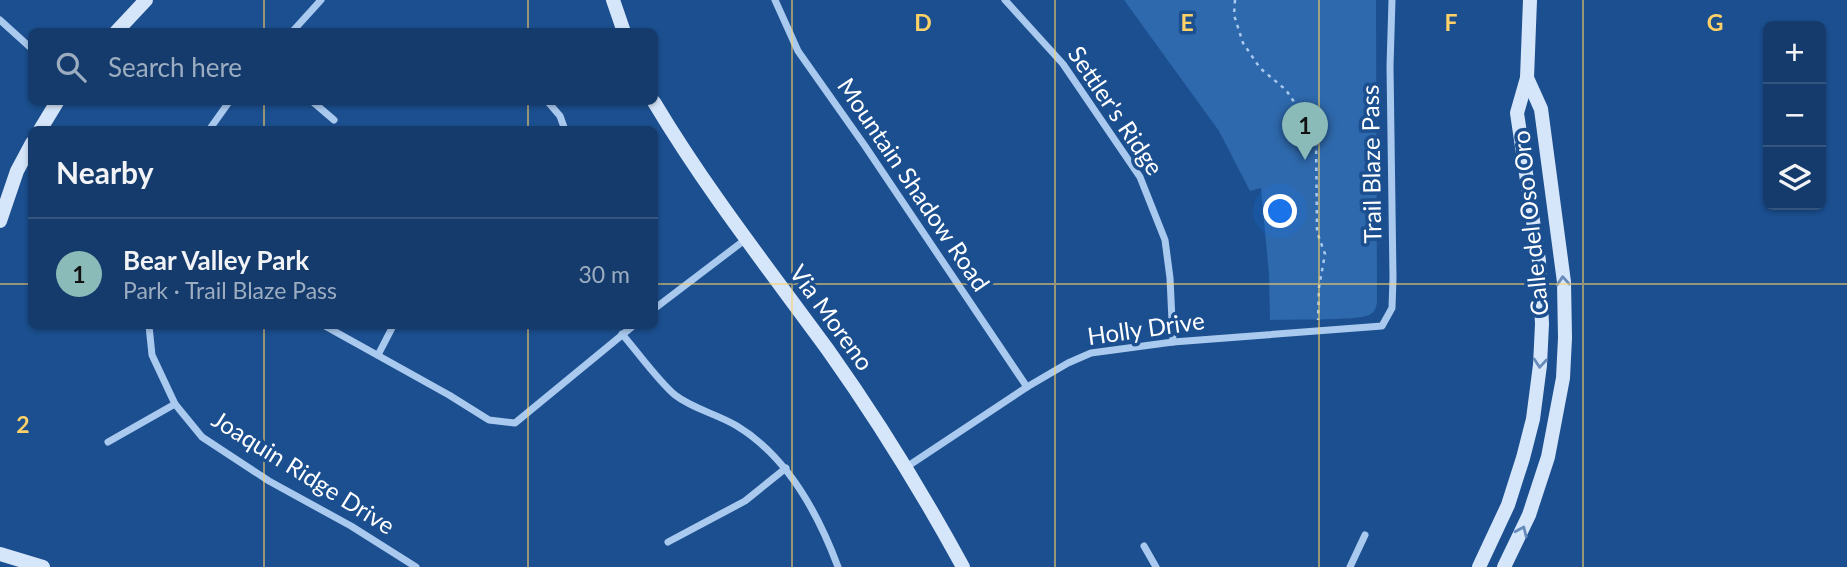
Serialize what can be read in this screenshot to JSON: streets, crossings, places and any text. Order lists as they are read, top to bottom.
{
  "streets": {
    "main road": ["Calle del Oso Oro", "Via Moreno"],
    "street": [
      "Settler's Ridge",
      "Trail Blaze Pass",
      "Mountain Shadow Road",
      "Holly Drive",
      "Joaquin Ridge Drive"
    ]
  },
  "crossings": [
    ["Settler's Ridge", "Holly Drive"],
    ["Trail Blaze Pass", "Holly Drive"],
    ["Mountain Shadow Road", "Holly Drive"],
    ["Via Moreno", "Holly Drive"]
  ],
  "page": {
    "map_buttons": ["+", "−"],
    "search": "Search here",
    "pins": "1",
    "heading": "Nearby",
    "list": [
      {
        "mark": "1",
        "name": "Bear Valley Park",
        "note": "Park · Trail Blaze Pass",
        "value": "30 m"
      }
    ]
  },
  "grid": {
    "columns": [
      "D",
      "E",
      "F",
      "G"
    ],
    "rows": ["2"]
  }
}
